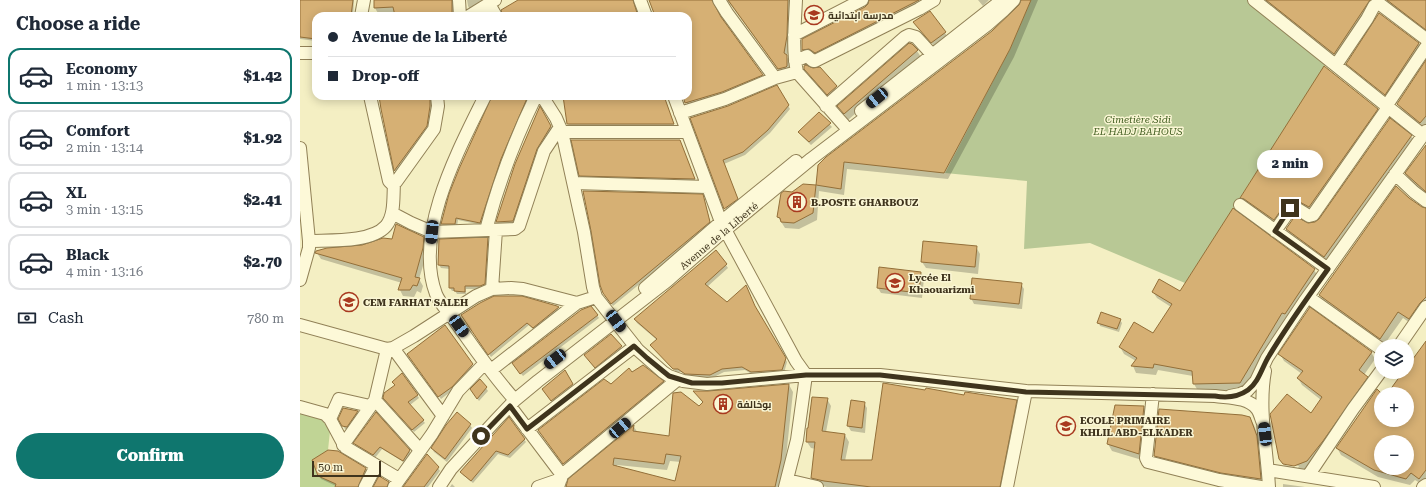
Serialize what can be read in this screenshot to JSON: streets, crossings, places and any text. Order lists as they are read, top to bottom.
{
  "streets": {
    "street": ["Avenue de la Liberté"]
  },
  "parks": ["Cimetière Sidi EL HADJ BAHOUS"],
  "places": {
    "school or university": [
      "مدرسة ابتدائية",
      "Lycée El Khaouarizmi",
      "CEM FARHAT SALEH",
      "ECOLE PRIMAIRE KHLIL ABD-ELKADER"
    ],
    "building": ["B.POSTE GHARBOUZ", "بوخالفة"]
  },
  "scale_bar": "50 m",
  "page": {
    "heading": "Choose a ride",
    "banner": ["Avenue de la Liberté", "Drop-off"],
    "list": [
      {
        "name": "Economy",
        "note": "1 min · 13:13",
        "value": "$1.42"
      },
      {
        "name": "Comfort",
        "note": "2 min · 13:14",
        "value": "$1.92"
      },
      {
        "name": "XL",
        "note": "3 min · 13:15",
        "value": "$2.41"
      },
      {
        "name": "Black",
        "note": "4 min · 13:16",
        "value": "$2.70"
      }
    ],
    "bubble": "2 min",
    "pay": ["Cash", "780 m"],
    "map_buttons": ["+", "−"],
    "buttons": "Confirm",
    "scale": "50 m"
  }
}
